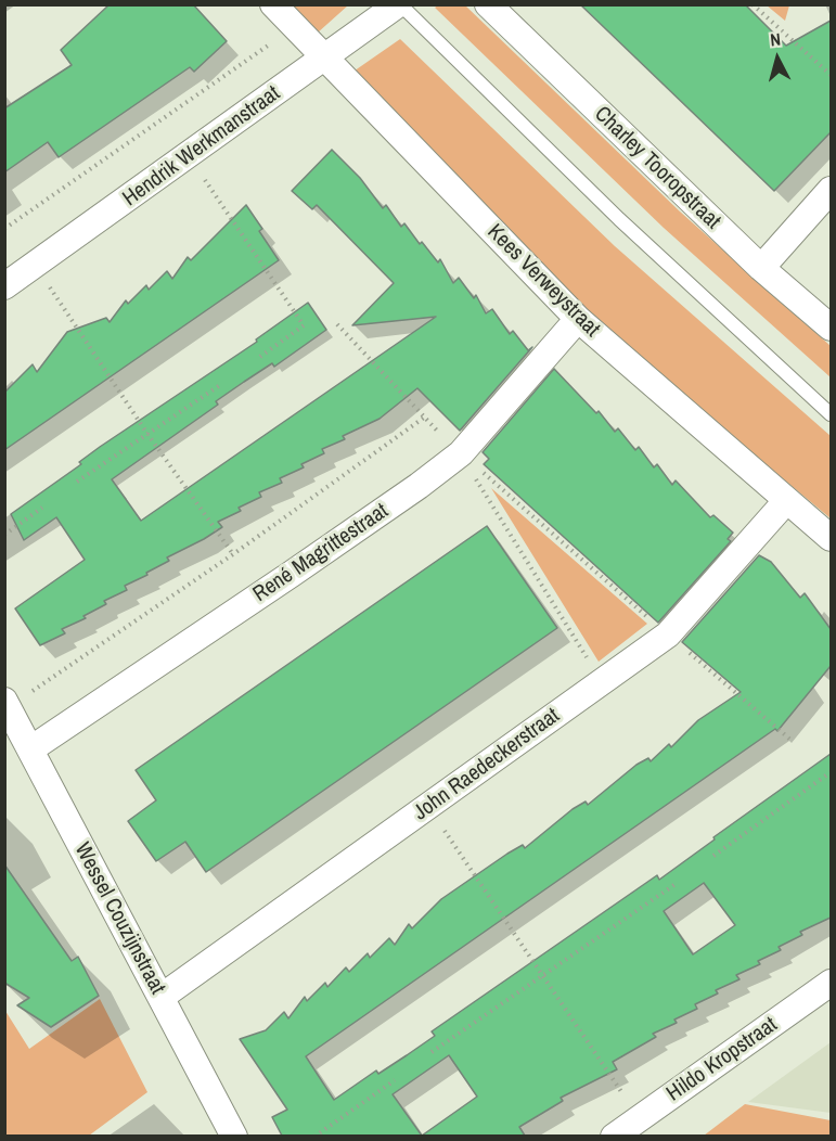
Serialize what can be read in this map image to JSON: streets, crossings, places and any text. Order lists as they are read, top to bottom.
{
  "streets": {
    "street": [
      "Hendrik Werkmanstraat",
      "Charley Tooropstraat",
      "Kees Verweystraat",
      "René Magrittestraat",
      "John Raedeckerstraat",
      "Wessel Couzijnstraat",
      "Hildo Kropstraat"
    ]
  },
  "crossings": [
    ["Hendrik Werkmanstraat", "Kees Verweystraat"],
    ["Kees Verweystraat", "René Magrittestraat"],
    ["Kees Verweystraat", "John Raedeckerstraat"],
    ["René Magrittestraat", "Wessel Couzijnstraat"],
    ["John Raedeckerstraat", "Wessel Couzijnstraat"]
  ],
  "north": "top"
}
